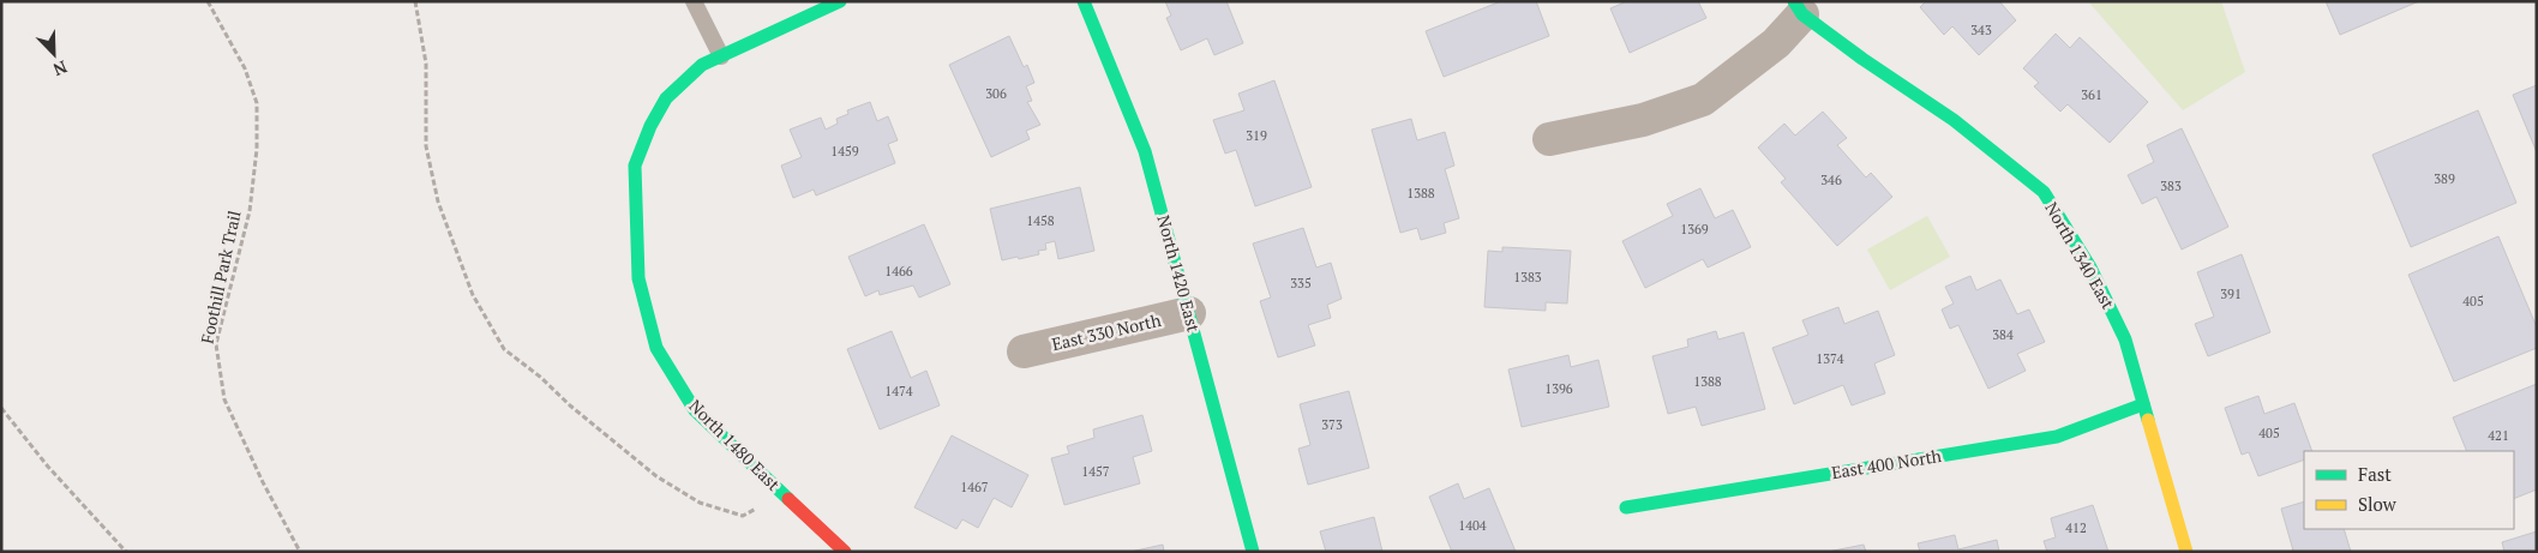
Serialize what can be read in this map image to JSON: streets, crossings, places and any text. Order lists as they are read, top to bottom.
{
  "streets": {
    "street": [
      "North 1340 East",
      "North 1420 East",
      "East 330 North",
      "North 1480 East",
      "East 400 North"
    ],
    "path": ["Foothill Park Trail"]
  },
  "crossings": [
    ["North 1340 East", "East 400 North"],
    ["North 1420 East", "East 330 North"]
  ],
  "house_numbers": [
    "343",
    "306",
    "361",
    "319",
    "1459",
    "389",
    "346",
    "383",
    "1388",
    "1458",
    "1369",
    "1466",
    "1383",
    "335",
    "391",
    "405",
    "384",
    "1374",
    "1388",
    "1396",
    "1474",
    "373",
    "405",
    "421",
    "1457",
    "1467",
    "1404",
    "412"
  ],
  "legend": ["Fast", "Slow"],
  "north": "bottom right"
}
